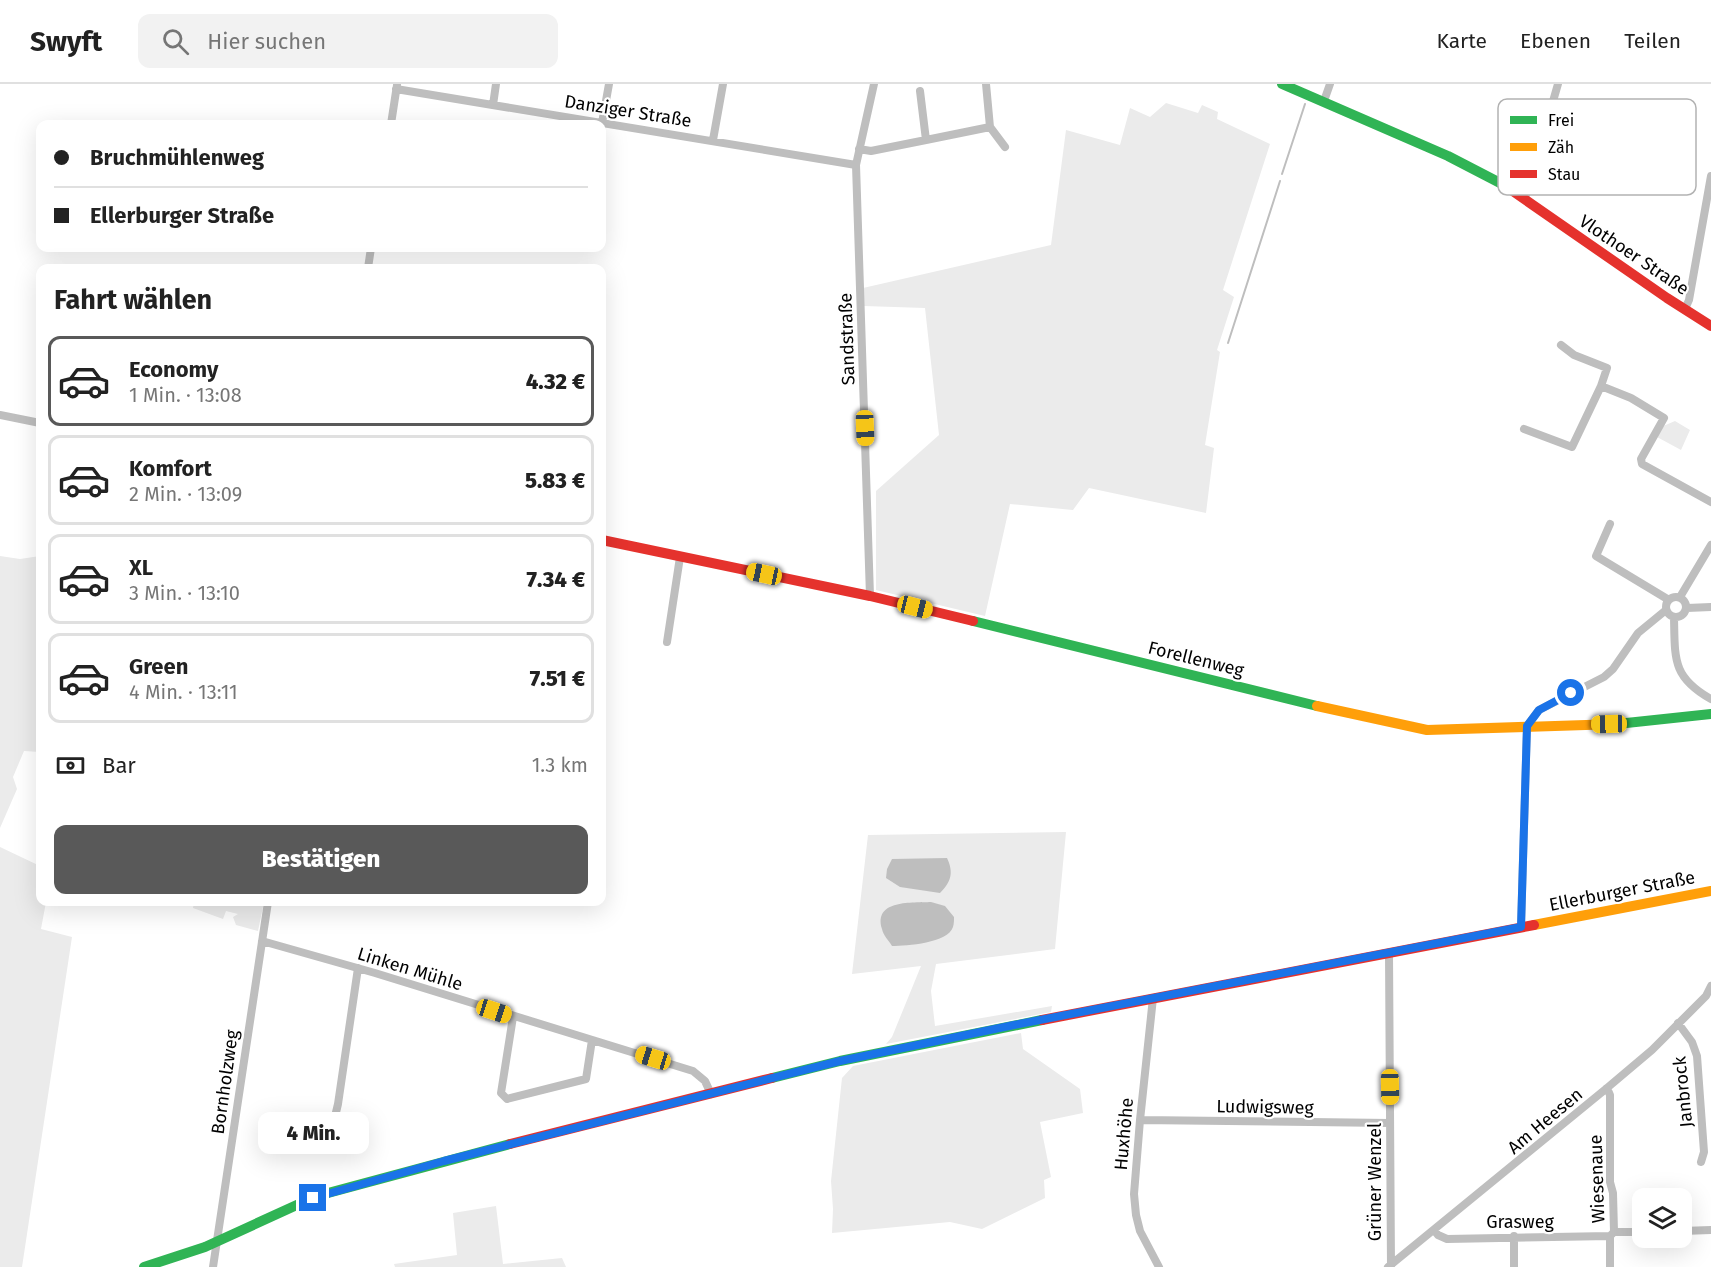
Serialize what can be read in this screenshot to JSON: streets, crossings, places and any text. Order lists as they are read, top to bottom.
{
  "streets": {
    "street": [
      "Danziger Straße",
      "Vlothoer Straße",
      "Sandstraße",
      "Forellenweg",
      "Ellerburger Straße",
      "Linken Mühle",
      "Bornholzweg",
      "Janbrock",
      "Ludwigsweg",
      "Am Heesen",
      "Huxhöhe",
      "Wiesenaue",
      "Grüner Wenzel",
      "Grasweg"
    ]
  },
  "crossings": [
    ["Danziger Straße", "Sandstraße"],
    ["Sandstraße", "Forellenweg"],
    ["Ellerburger Straße", "Linken Mühle"],
    ["Ellerburger Straße", "Bornholzweg"],
    ["Ellerburger Straße", "Huxhöhe"],
    ["Ellerburger Straße", "Grüner Wenzel"],
    ["Linken Mühle", "Bornholzweg"],
    ["Janbrock", "Am Heesen"],
    ["Ludwigsweg", "Huxhöhe"],
    ["Ludwigsweg", "Grüner Wenzel"],
    ["Am Heesen", "Wiesenaue"],
    ["Am Heesen", "Grüner Wenzel"],
    ["Am Heesen", "Grasweg"],
    ["Wiesenaue", "Grasweg"]
  ],
  "legend": ["Frei", "Zäh", "Stau"],
  "page": {
    "header": "Swyft",
    "search": "Hier suchen",
    "nav": ["Karte", "Ebenen", "Teilen"],
    "banner": ["Bruchmühlenweg", "Ellerburger Straße"],
    "heading": "Fahrt wählen",
    "list": [
      {
        "name": "Economy",
        "note": "1 Min. · 13:08",
        "value": "4.32 €"
      },
      {
        "name": "Komfort",
        "note": "2 Min. · 13:09",
        "value": "5.83 €"
      },
      {
        "name": "XL",
        "note": "3 Min. · 13:10",
        "value": "7.34 €"
      },
      {
        "name": "Green",
        "note": "4 Min. · 13:11",
        "value": "7.51 €"
      }
    ],
    "pay": ["Bar", "1.3 km"],
    "buttons": "Bestätigen",
    "bubble": "4 Min."
  }
}
